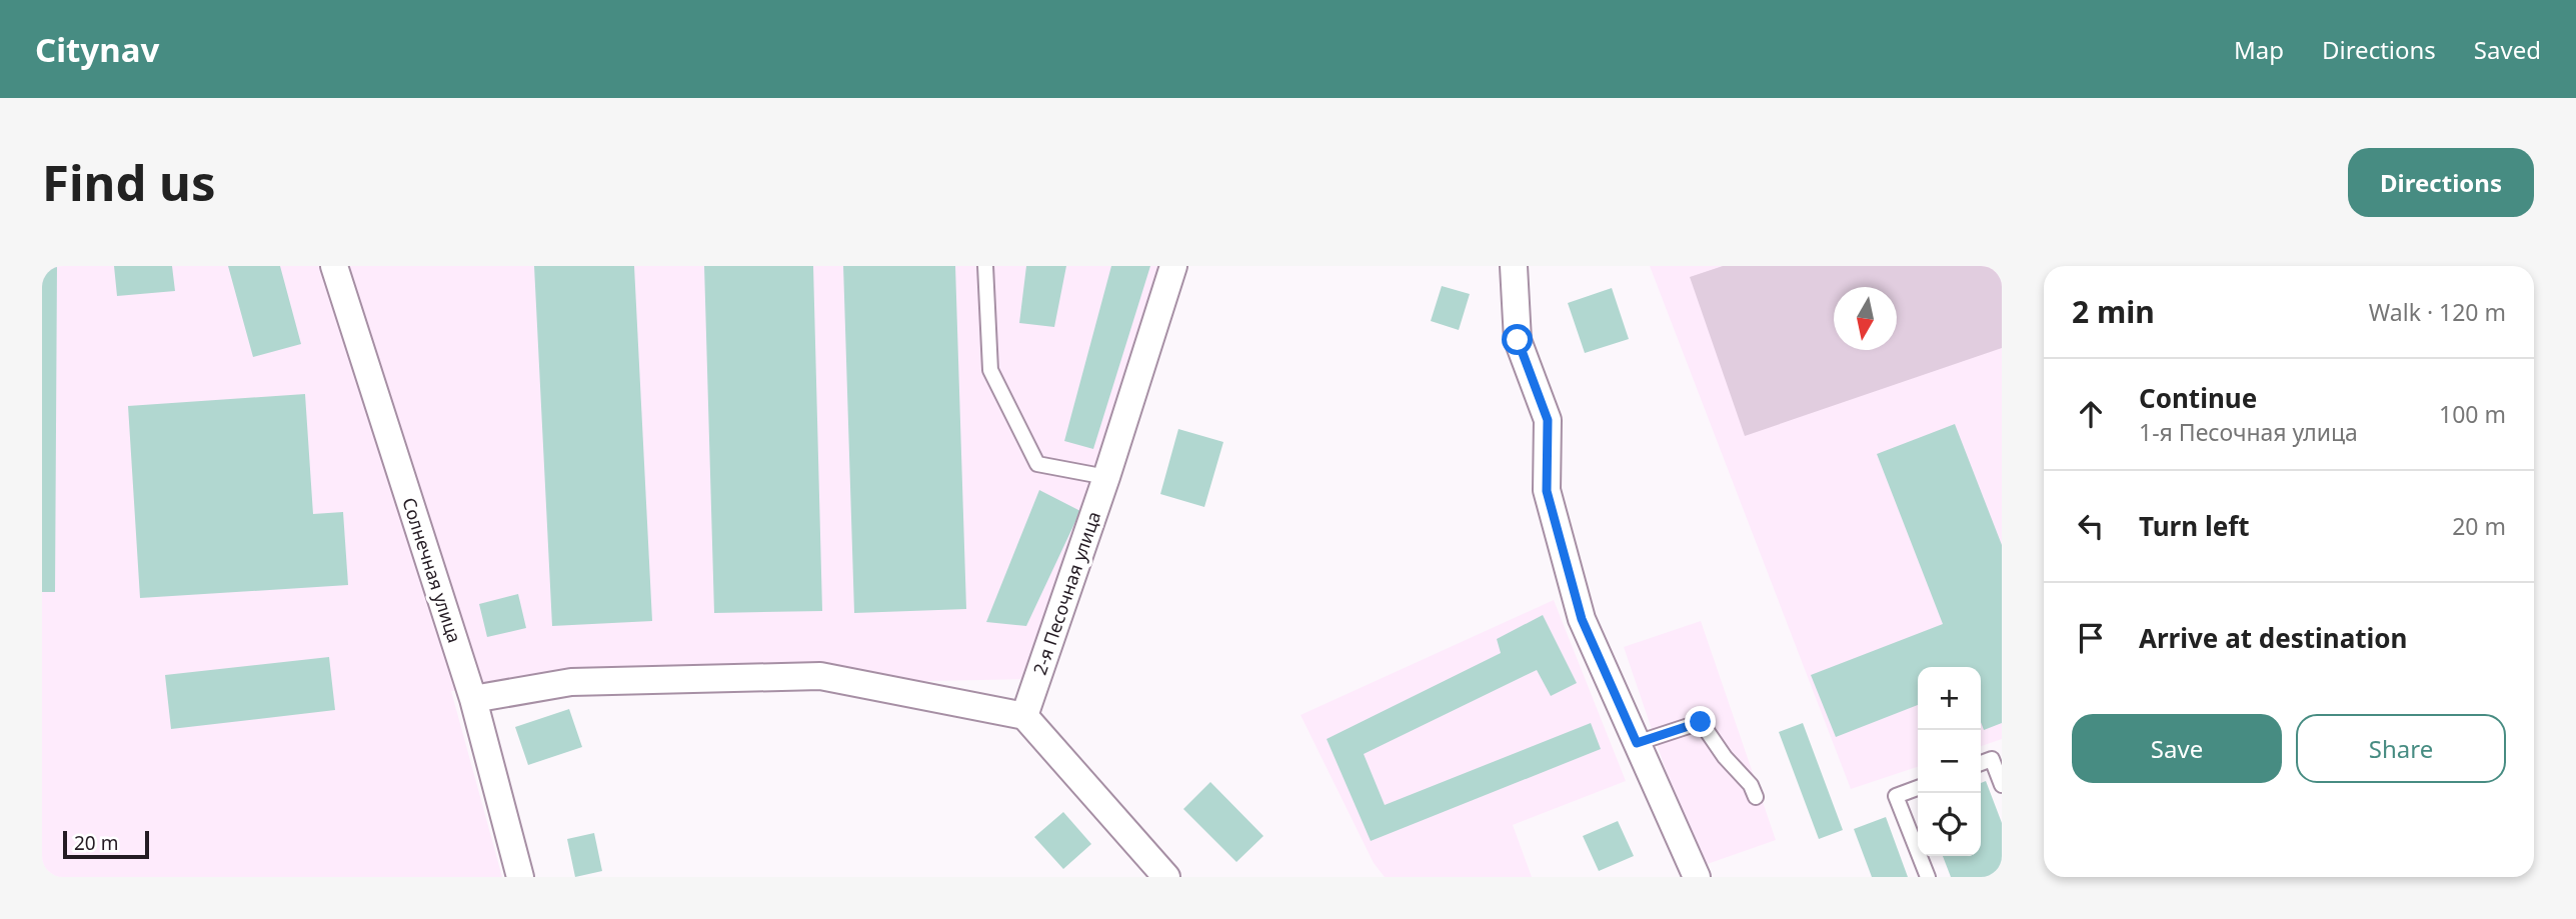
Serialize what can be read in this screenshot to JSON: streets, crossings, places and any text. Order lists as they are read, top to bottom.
{
  "streets": {
    "street": ["Солнечная улица", "2-я Песочная улица"]
  },
  "scale_bar": "20 m",
  "north": "bottom",
  "page": {
    "header": "Citynav",
    "nav": ["Map", "Directions", "Saved"],
    "buttons": [
      "Directions",
      ["Save", "Share"]
    ],
    "title": "Find us",
    "heading": ["2 min", "Walk · 120 m"],
    "list": [
      ["Continue", "1-я Песочная улица", "100 m"],
      ["Turn left", "20 m"],
      "Arrive at destination"
    ],
    "map_buttons": ["+", "−"],
    "scale": "20 m"
  }
}
